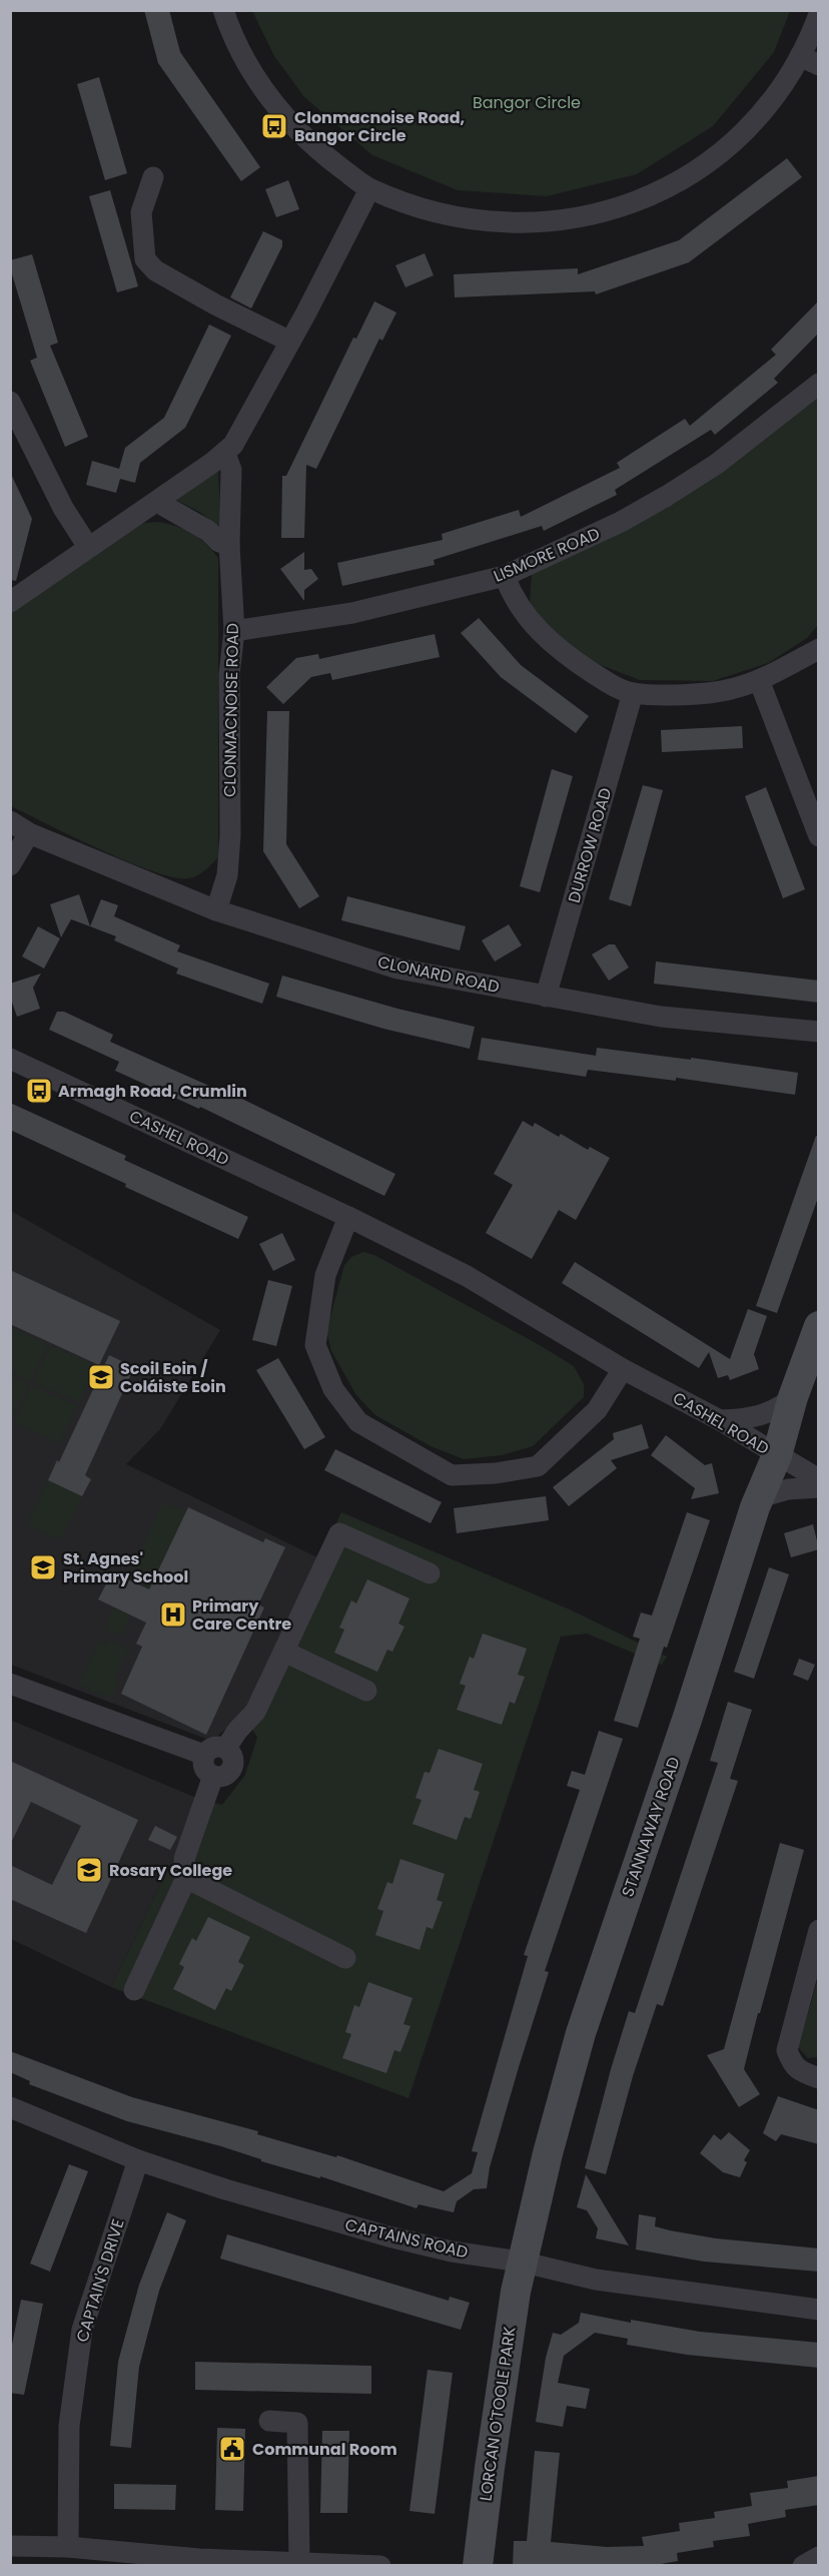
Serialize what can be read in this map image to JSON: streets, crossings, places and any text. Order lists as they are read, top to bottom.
{
  "streets": {
    "street": [
      "LISMORE ROAD",
      "CLONMACNOISE ROAD",
      "DURROW ROAD",
      "CLONARD ROAD",
      "CASHEL ROAD",
      "STANNAWAY ROAD",
      "CAPTAINS ROAD",
      "CAPTAIN'S DRIVE",
      "LORCAN O'TOOLE PARK"
    ]
  },
  "crossings": [
    ["LISMORE ROAD", "CLONMACNOISE ROAD"],
    ["CLONMACNOISE ROAD", "CLONARD ROAD"],
    ["DURROW ROAD", "CLONARD ROAD"],
    ["CASHEL ROAD", "STANNAWAY ROAD"],
    ["STANNAWAY ROAD", "CAPTAINS ROAD"],
    ["STANNAWAY ROAD", "LORCAN O'TOOLE PARK"],
    ["CAPTAINS ROAD", "CAPTAIN'S DRIVE"],
    ["CAPTAINS ROAD", "LORCAN O'TOOLE PARK"]
  ],
  "parks": ["Bangor Circle"],
  "places": {
    "bus stop": ["Clonmacnoise Road, Bangor Circle", "Armagh Road, Crumlin"],
    "school or university": ["Scoil Eoin / Coláiste Eoin", "St. Agnes' Primary School", "Rosary College"],
    "hospital": ["Primary Care Centre"],
    "public building": ["Communal Room"]
  }
}
